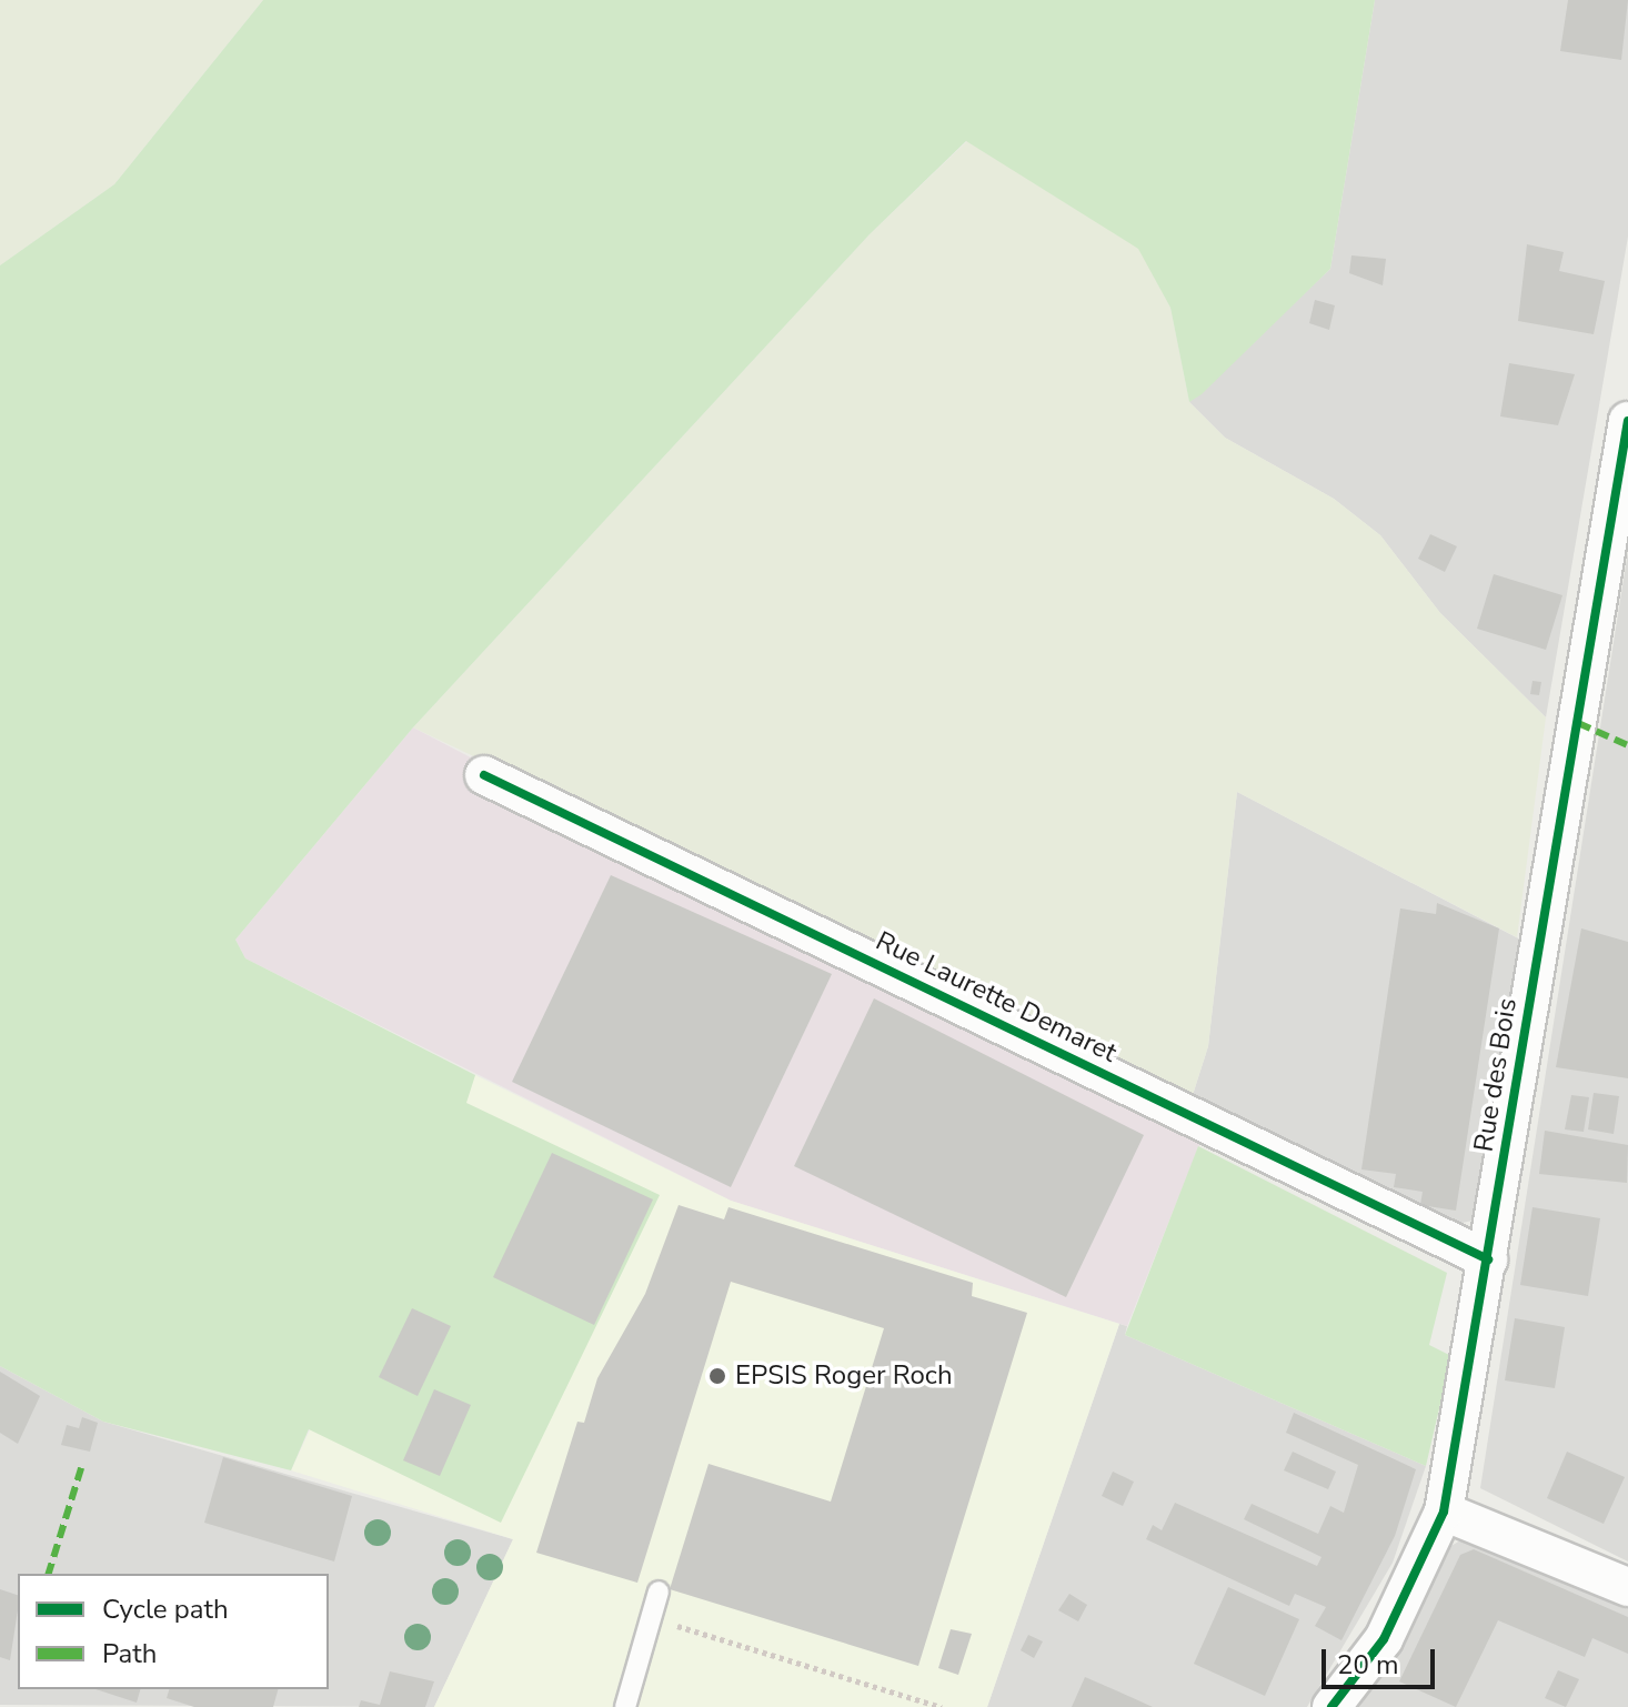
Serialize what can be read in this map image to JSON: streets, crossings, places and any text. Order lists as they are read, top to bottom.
{
  "streets": {
    "street": ["Rue Laurette Demaret", "Rue des Bois"]
  },
  "crossings": [
    ["Rue Laurette Demaret", "Rue des Bois"]
  ],
  "places": ["EPSIS Roger Roch"],
  "legend": ["Cycle path", "Path"],
  "scale_bar": "20 m"
}
